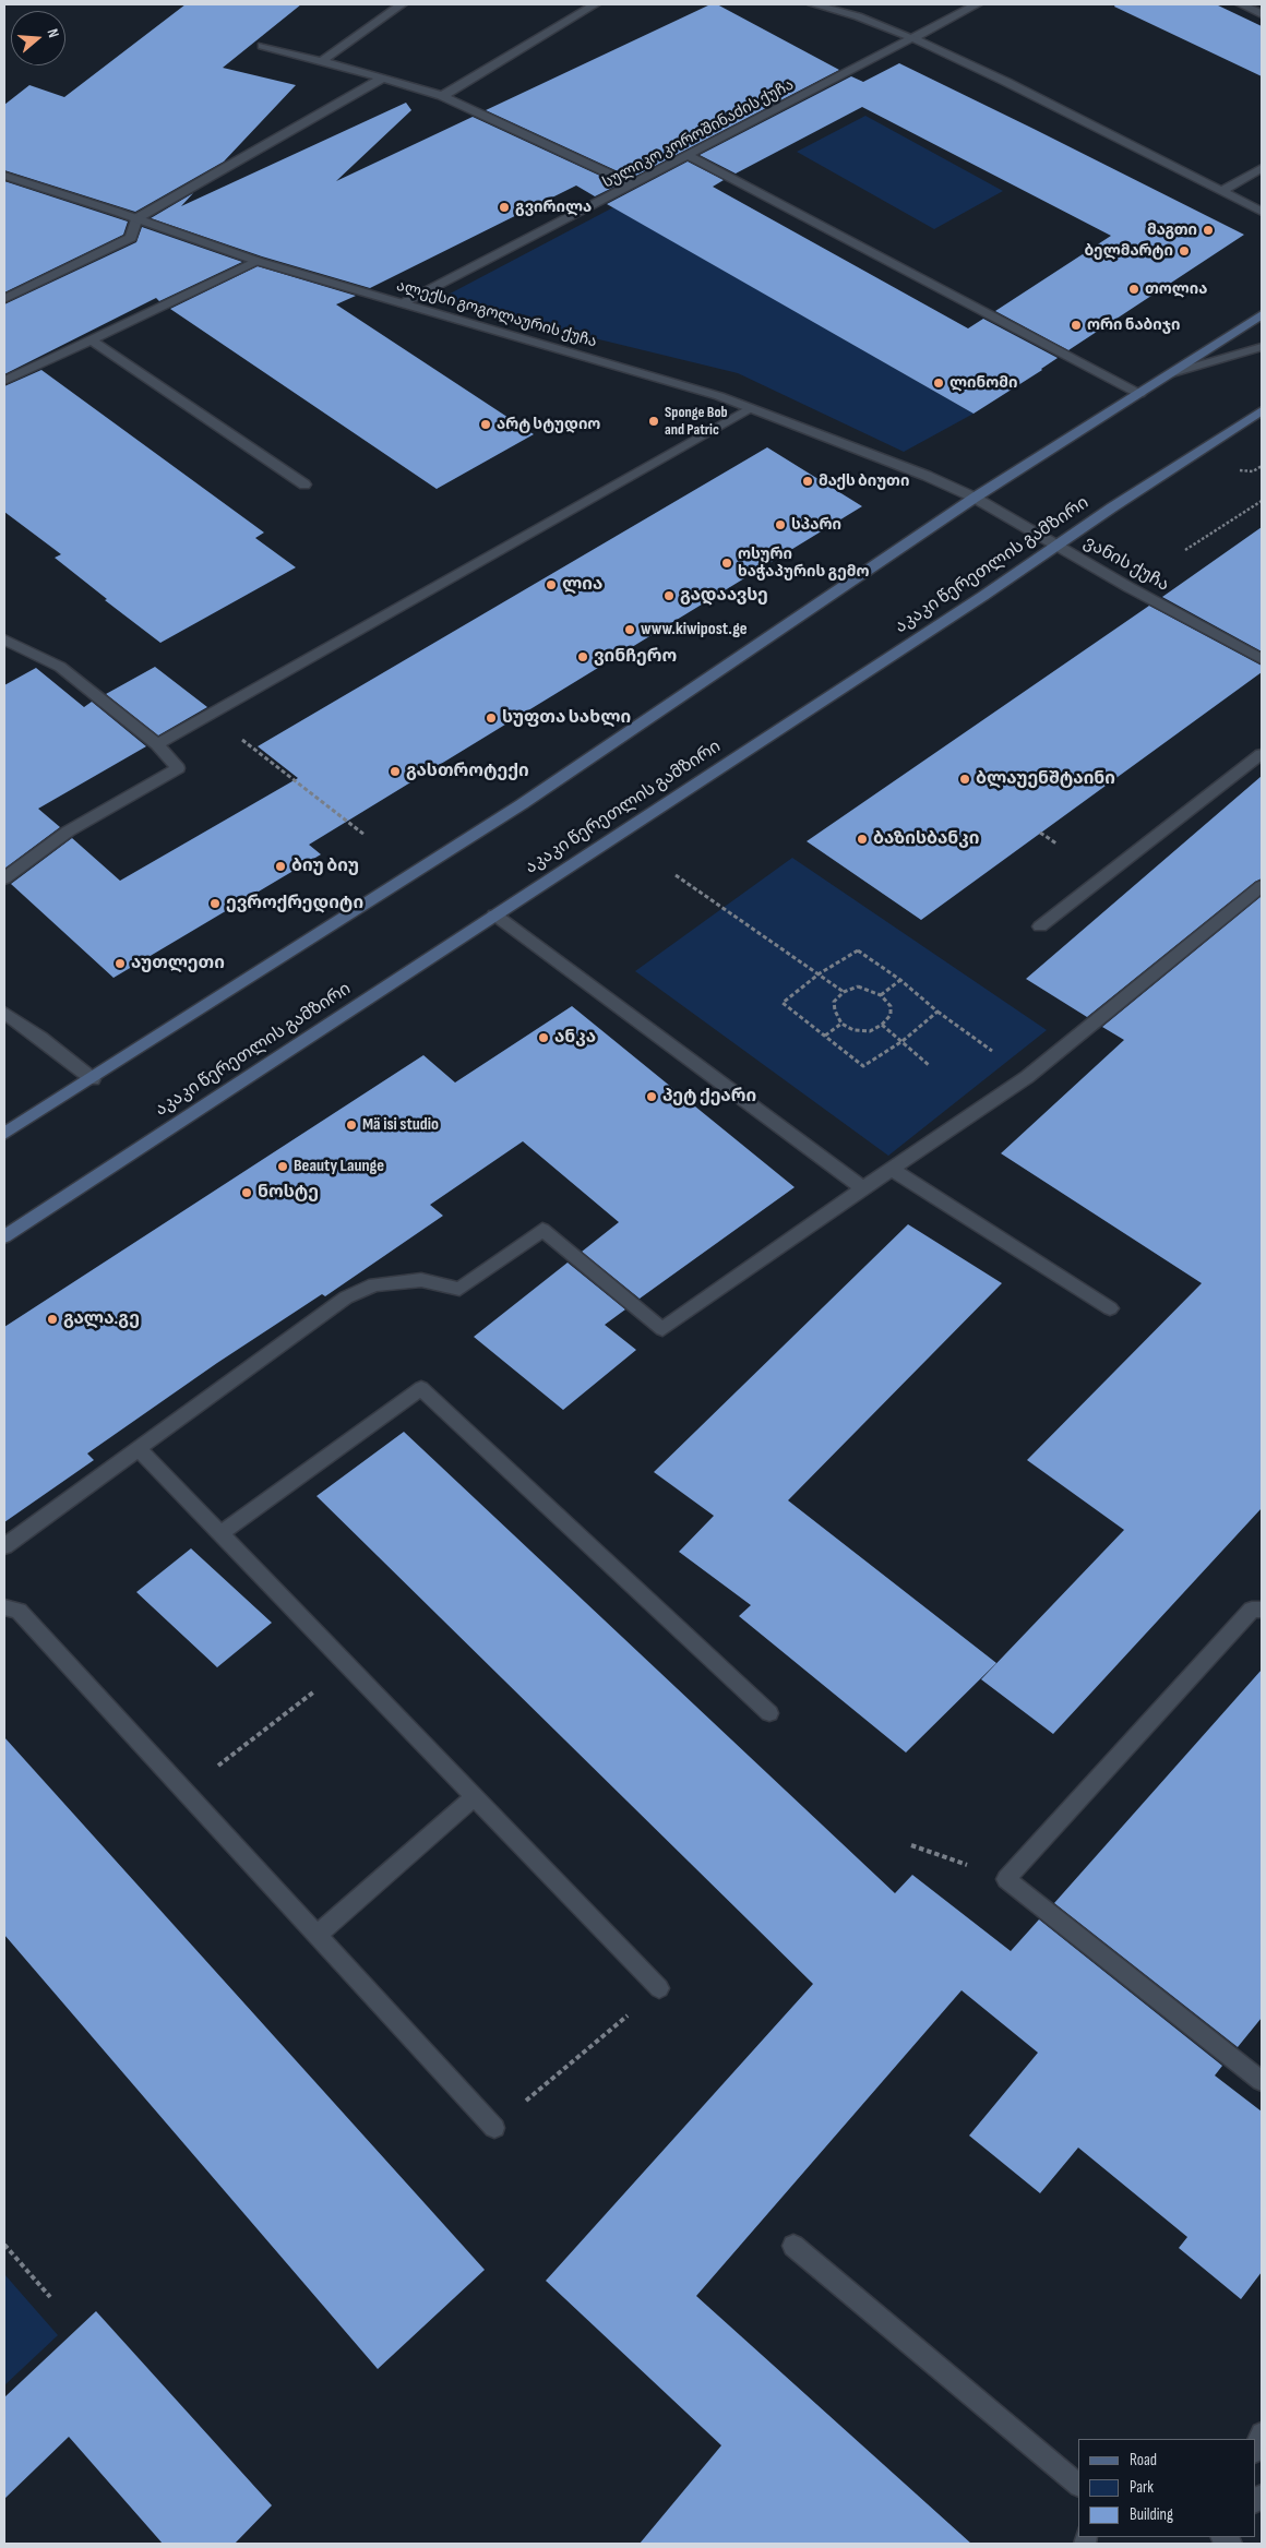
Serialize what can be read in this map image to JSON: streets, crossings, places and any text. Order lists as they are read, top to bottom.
{
  "streets": {
    "main road": ["აკაკი წერეთლის გამზირი"],
    "street": ["სულიკო კოროშინაძის ქუჩა", "ალექსი გოგოლაურის ქუჩა", "ვანის ქუჩა"]
  },
  "crossings": [
    ["სულიკო კოროშინაძის ქუჩა", "ალექსი გოგოლაურის ქუჩა"],
    ["ალექსი გოგოლაურის ქუჩა", "ვანის ქუჩა"],
    ["ვანის ქუჩა", "აკაკი წერეთლის გამზირი"]
  ],
  "places": [
    "გვირილა",
    "მაგთი",
    "ბელმარტი",
    "თოლია",
    "ორი ნაბიჯი",
    "ლინომი",
    "Sponge Bob and Patric",
    "არტ სტუდიო",
    "მაქს ბიუთი",
    "სპარი",
    "ოსური ხაჭაპურის გემო",
    "ლია",
    "გადაავსე",
    "www.kiwipost.ge",
    "ვინჩერო",
    "სუფთა სახლი",
    "გასთროტექი",
    "ბლაუენშტაინი",
    "ბაზისბანკი",
    "ბიუ ბიუ",
    "ევროქრედიტი",
    "აუთლეთი",
    "ანკა",
    "პეტ ქეარი",
    "Mä isi studio",
    "Beauty Launge",
    "ნოსტე",
    "გალა.გე"
  ],
  "legend": ["Road", "Park", "Building"],
  "north": "right"
}
